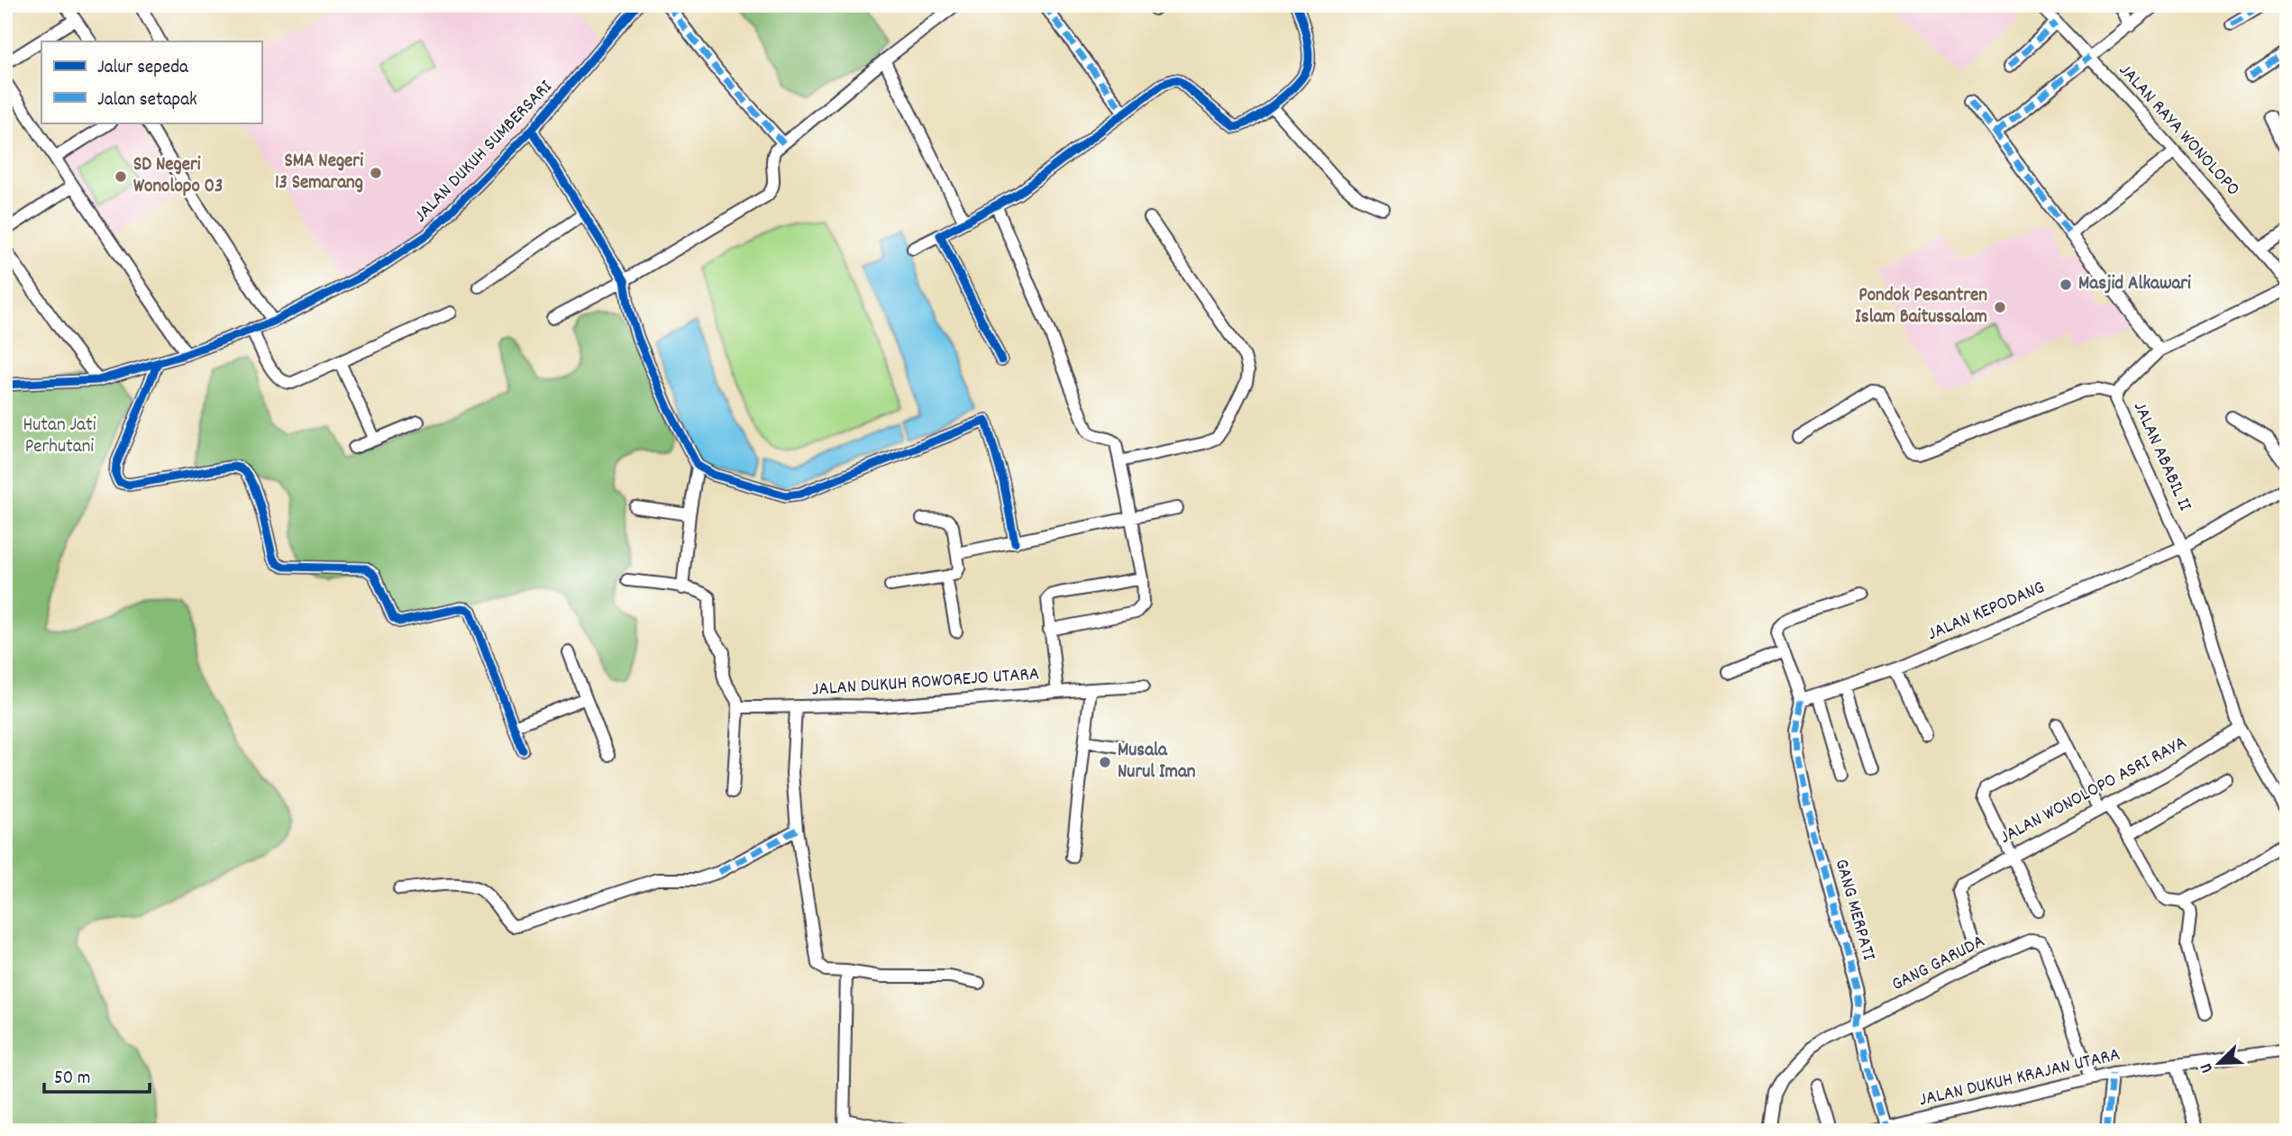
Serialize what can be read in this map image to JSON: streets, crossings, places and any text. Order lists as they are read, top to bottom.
{
  "streets": {
    "street": [
      "JALAN RAYA WONOLOPO",
      "JALAN DUKUH SUMBERSARI",
      "JALAN ABABIL II",
      "JALAN KEPODANG",
      "JALAN DUKUH ROWOREJO UTARA",
      "JALAN WONOLOPO ASRI RAYA",
      "GANG MERPATI",
      "GANG GARUDA",
      "JALAN DUKUH KRAJAN UTARA"
    ]
  },
  "crossings": [
    ["JALAN ABABIL II", "JALAN KEPODANG"],
    ["JALAN ABABIL II", "JALAN WONOLOPO ASRI RAYA"],
    ["JALAN KEPODANG", "GANG MERPATI"],
    ["GANG MERPATI", "GANG GARUDA"],
    ["GANG MERPATI", "JALAN DUKUH KRAJAN UTARA"],
    ["GANG GARUDA", "JALAN DUKUH KRAJAN UTARA"]
  ],
  "parks": ["Hutan Jati Perhutani"],
  "places": [
    "SMA Negeri 13 Semarang",
    "SD Negeri Wonolopo 03",
    "Masjid Alkawari",
    "Pondok Pesantren Islam Baitussalam",
    "Musala Nurul Iman"
  ],
  "legend": ["Jalur sepeda", "Jalan setapak"],
  "scale_bar": "50 m",
  "north": "bottom left"
}
